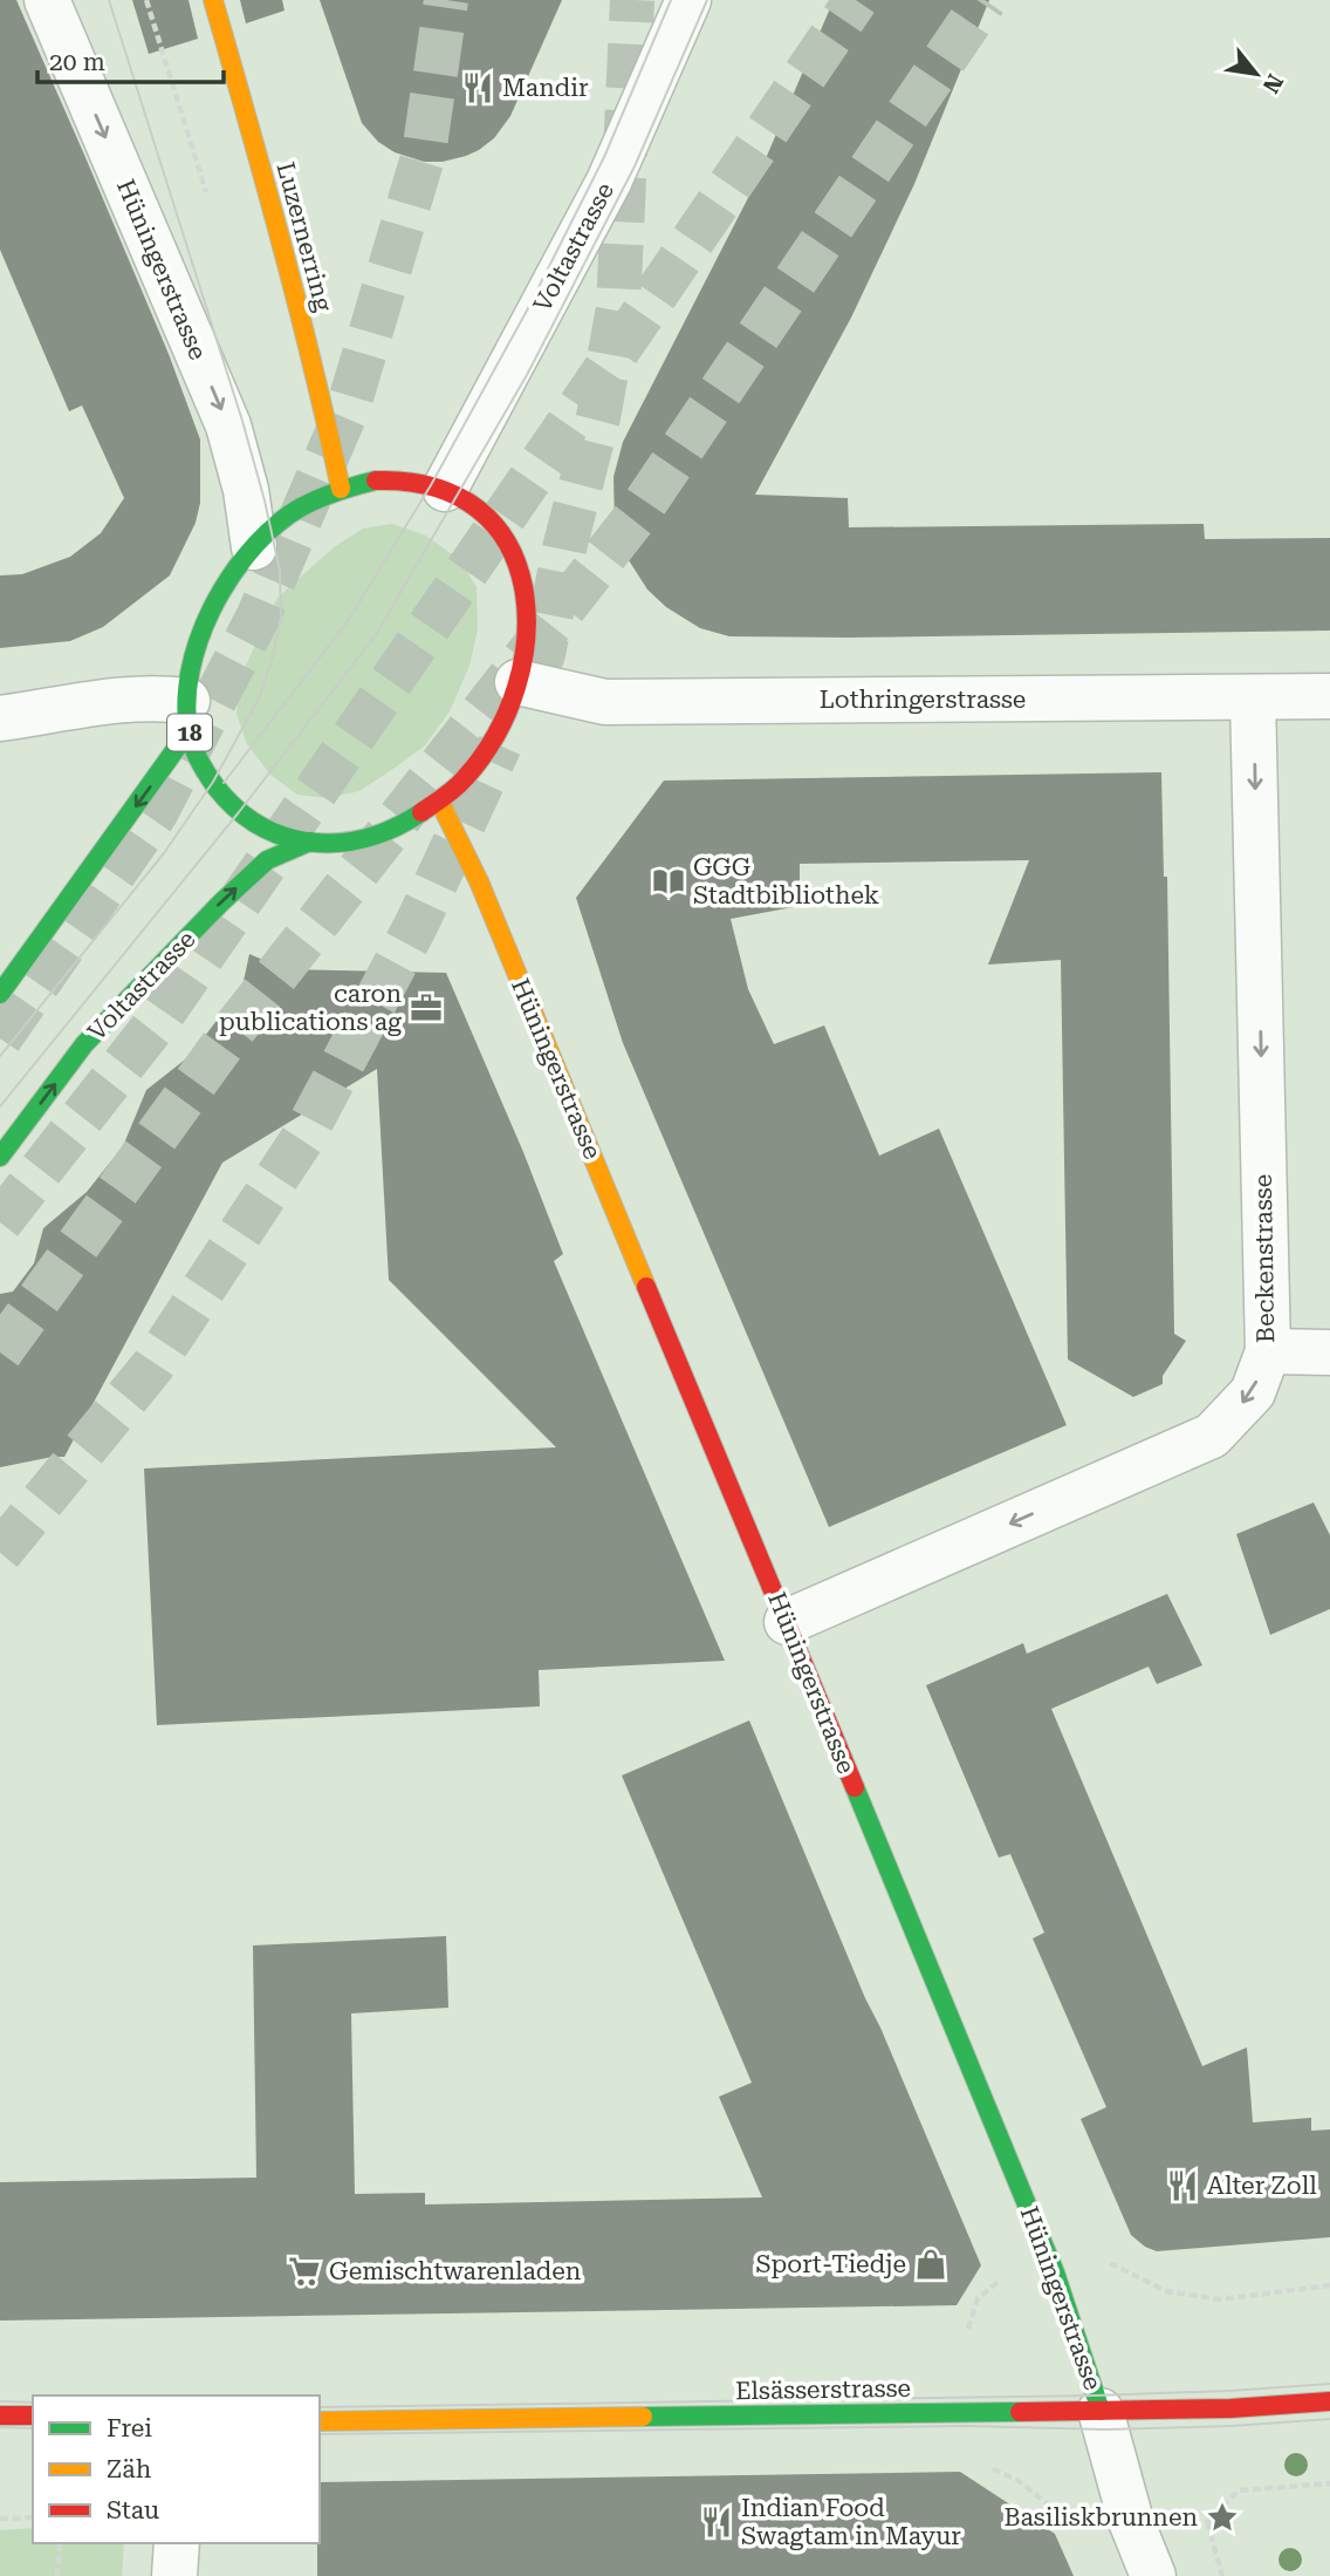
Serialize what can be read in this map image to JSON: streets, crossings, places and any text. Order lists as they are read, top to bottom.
{
  "streets": {
    "main road": [
      "Luzernerring",
      "Voltastrasse",
      "Hüningerstrasse",
      "18",
      "Elsässerstrasse"
    ],
    "street": ["Lothringerstrasse", "Beckenstrasse"]
  },
  "crossings": [
    ["Luzernerring", "18"],
    ["Voltastrasse", "18"],
    ["Hüningerstrasse", "18"],
    ["Hüningerstrasse", "Beckenstrasse"],
    ["Hüningerstrasse", "Elsässerstrasse"],
    ["Lothringerstrasse", "18"],
    ["Lothringerstrasse", "Beckenstrasse"]
  ],
  "one_way": ["Voltastrasse", "Beckenstrasse"],
  "places": {
    "restaurant": ["Mandir", "Alter Zoll", "Indian Food Swagtam in Mayur"],
    "library": ["GGG Stadtbibliothek"],
    "office": ["caron publications ag"],
    "shop": ["Sport-Tiedje"],
    "supermarket": ["Gemischtwarenladen"],
    "place": ["Basiliskbrunnen"]
  },
  "legend": ["Frei", "Zäh", "Stau"],
  "scale_bar": "20 m",
  "north": "bottom right"
}
